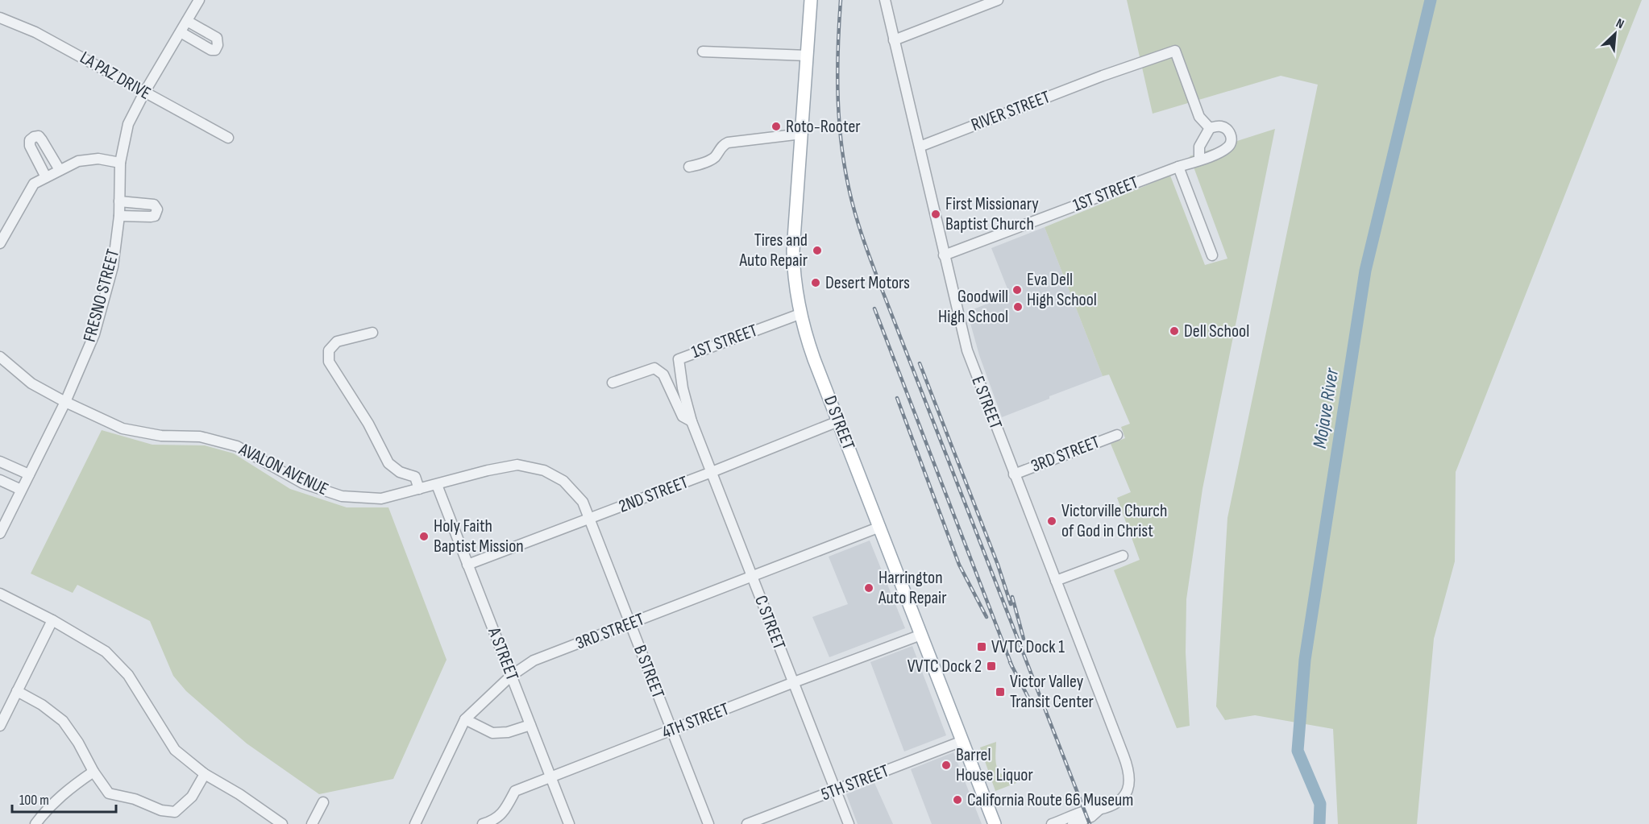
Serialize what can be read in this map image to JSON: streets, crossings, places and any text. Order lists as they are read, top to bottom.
{
  "streets": {
    "main road": ["D STREET"],
    "street": [
      "LA PAZ DRIVE",
      "RIVER STREET",
      "1ST STREET",
      "FRESNO STREET",
      "E STREET",
      "3RD STREET",
      "AVALON AVENUE",
      "2ND STREET",
      "C STREET",
      "A STREET",
      "B STREET",
      "4TH STREET",
      "5TH STREET"
    ]
  },
  "crossings": [
    ["LA PAZ DRIVE", "FRESNO STREET"],
    ["RIVER STREET", "1ST STREET"],
    ["RIVER STREET", "E STREET"],
    ["1ST STREET", "E STREET"],
    ["1ST STREET", "D STREET"],
    ["1ST STREET", "C STREET"],
    ["FRESNO STREET", "AVALON AVENUE"],
    ["E STREET", "3RD STREET"],
    ["D STREET", "3RD STREET"],
    ["D STREET", "2ND STREET"],
    ["D STREET", "4TH STREET"],
    ["D STREET", "5TH STREET"],
    ["3RD STREET", "C STREET"],
    ["3RD STREET", "A STREET"],
    ["3RD STREET", "B STREET"],
    ["AVALON AVENUE", "2ND STREET"],
    ["AVALON AVENUE", "A STREET"],
    ["AVALON AVENUE", "B STREET"],
    ["2ND STREET", "C STREET"],
    ["2ND STREET", "A STREET"],
    ["2ND STREET", "B STREET"],
    ["C STREET", "4TH STREET"],
    ["C STREET", "5TH STREET"],
    ["A STREET", "4TH STREET"],
    ["B STREET", "4TH STREET"]
  ],
  "water": ["Mojave River"],
  "places": {
    "other": [
      "Roto-Rooter",
      "First Missionary Baptist Church",
      "Tires and Auto Repair",
      "Desert Motors",
      "Eva Dell High School",
      "Goodwill High School",
      "Dell School",
      "Victorville Church of God in Christ",
      "Holy Faith Baptist Mission",
      "Harrington Auto Repair",
      "Barrel House Liquor",
      "California Route 66 Museum"
    ],
    "transit": ["VVTC Dock 1", "VVTC Dock 2", "Victor Valley Transit Center"]
  },
  "scale_bar": "100 m",
  "north": "top right"
}
